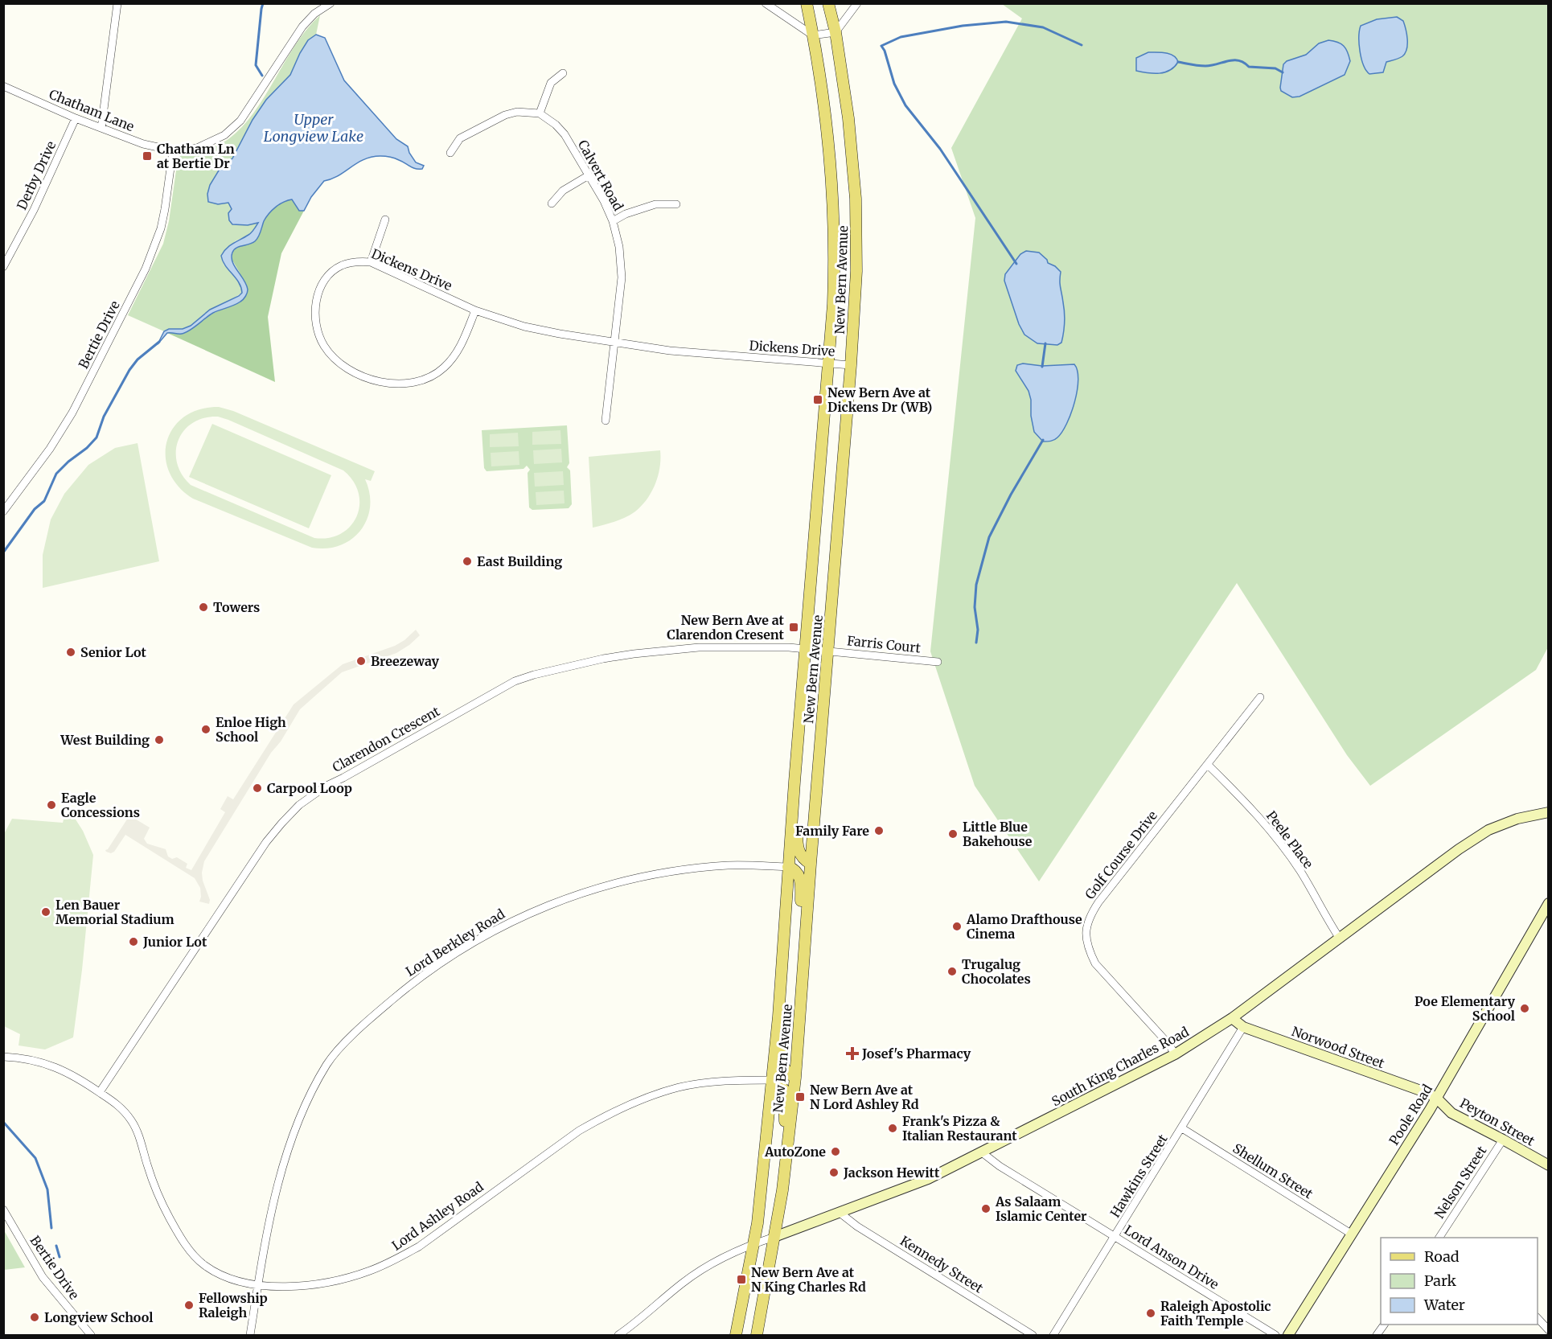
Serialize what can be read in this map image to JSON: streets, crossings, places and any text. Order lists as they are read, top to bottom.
{
  "streets": {
    "main road": ["New Bern Avenue"],
    "street": [
      "Chatham Lane",
      "Derby Drive",
      "Calvert Road",
      "Dickens Drive",
      "Bertie Drive",
      "Farris Court",
      "Clarendon Crescent",
      "Peele Place",
      "Golf Course Drive",
      "Lord Berkley Road",
      "Norwood Street",
      "South King Charles Road",
      "Poole Road",
      "Peyton Street",
      "Shellum Street",
      "Hawkins Street",
      "Nelson Street",
      "Lord Ashley Road",
      "Lord Anson Drive",
      "Kennedy Street"
    ]
  },
  "crossings": [
    ["Chatham Lane", "Derby Drive"],
    ["Chatham Lane", "Bertie Drive"],
    ["Calvert Road", "Dickens Drive"],
    ["Dickens Drive", "New Bern Avenue"],
    ["New Bern Avenue", "Farris Court"],
    ["New Bern Avenue", "Clarendon Crescent"],
    ["New Bern Avenue", "Lord Berkley Road"],
    ["New Bern Avenue", "South King Charles Road"],
    ["New Bern Avenue", "Lord Ashley Road"],
    ["Farris Court", "Clarendon Crescent"],
    ["Clarendon Crescent", "Lord Ashley Road"],
    ["Peele Place", "Golf Course Drive"],
    ["Peele Place", "South King Charles Road"],
    ["Golf Course Drive", "South King Charles Road"],
    ["Lord Berkley Road", "Lord Ashley Road"],
    ["Norwood Street", "South King Charles Road"],
    ["Norwood Street", "Poole Road"],
    ["Norwood Street", "Peyton Street"],
    ["Norwood Street", "Hawkins Street"],
    ["South King Charles Road", "Lord Anson Drive"],
    ["South King Charles Road", "Kennedy Street"],
    ["Poole Road", "Peyton Street"],
    ["Poole Road", "Shellum Street"],
    ["Peyton Street", "Nelson Street"],
    ["Shellum Street", "Hawkins Street"],
    ["Hawkins Street", "Lord Anson Drive"]
  ],
  "water": ["Upper Longview Lake"],
  "places": {
    "transit": [
      "Chatham Ln at Bertie Dr",
      "New Bern Ave at Dickens Dr (WB)",
      "New Bern Ave at Clarendon Cresent",
      "New Bern Ave at N Lord Ashley Rd",
      "New Bern Ave at N King Charles Rd"
    ],
    "other": [
      "East Building",
      "Towers",
      "Senior Lot",
      "Breezeway",
      "Enloe High School",
      "West Building",
      "Carpool Loop",
      "Eagle Concessions",
      "Family Fare",
      "Little Blue Bakehouse",
      "Len Bauer Memorial Stadium",
      "Alamo Drafthouse Cinema",
      "Junior Lot",
      "Trugalug Chocolates",
      "Poe Elementary School",
      "Frank's Pizza & Italian Restaurant",
      "AutoZone",
      "Jackson Hewitt",
      "As Salaam Islamic Center",
      "Fellowship Raleigh",
      "Raleigh Apostolic Faith Temple",
      "Longview School"
    ],
    "health": ["Josef's Pharmacy"]
  },
  "legend": ["Road", "Park", "Water"]
}
